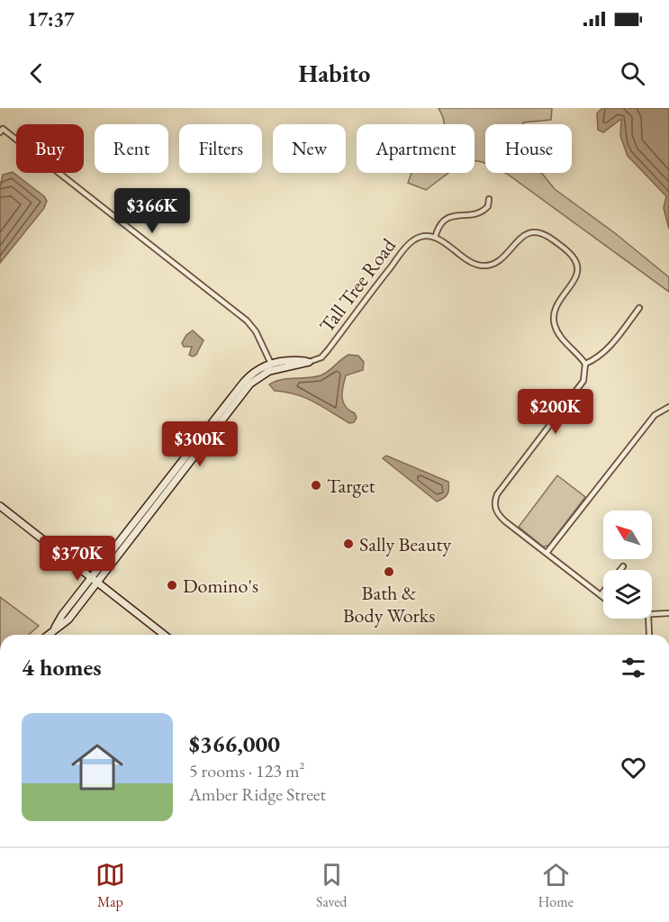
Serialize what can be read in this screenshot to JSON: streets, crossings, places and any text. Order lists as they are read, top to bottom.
{
  "streets": {
    "street": ["Tall Tree Road"]
  },
  "places": [
    "Target",
    "Sally Beauty",
    "Bath & Body Works",
    "Domino's"
  ],
  "north": "top left",
  "page": {
    "status": "17:37",
    "header": "Habito",
    "chip": [
      "Buy",
      "Rent",
      "Filters",
      "New",
      "Apartment",
      "House"
    ],
    "price": [
      "$366K",
      "$200K",
      "$300K",
      "$370K"
    ],
    "heading": "4 homes",
    "list": [
      {
        "name": "$366,000",
        "note": "5 rooms · 123 m² · Amber Ridge Street"
      }
    ],
    "tabs": ["Map", "Saved", "Home"]
  }
}
